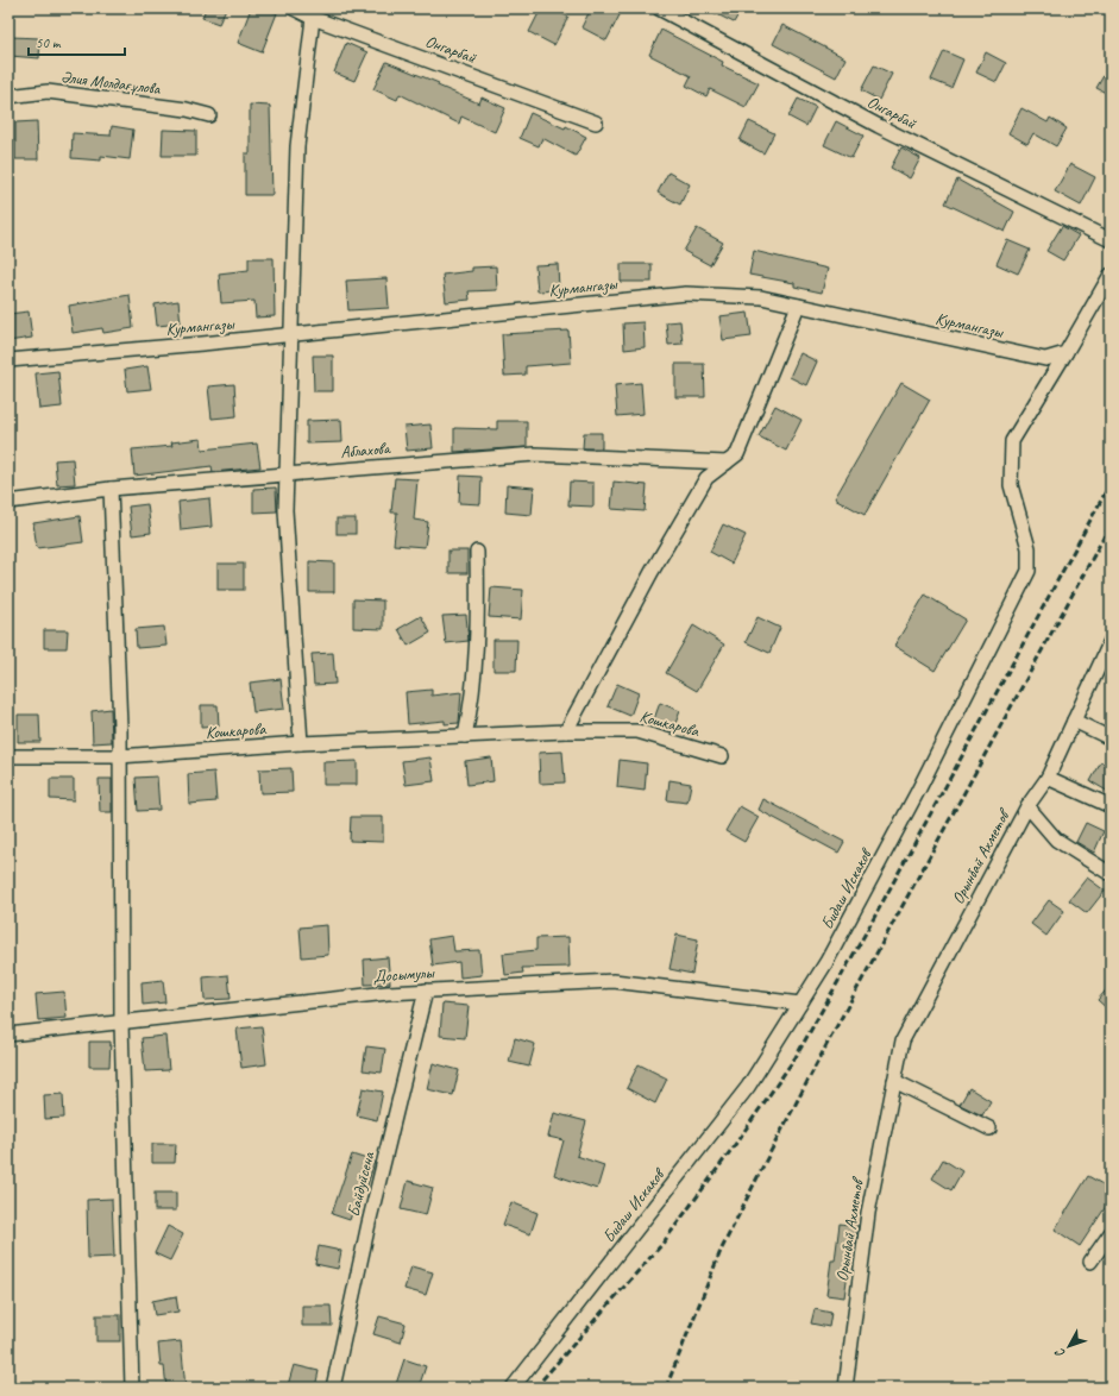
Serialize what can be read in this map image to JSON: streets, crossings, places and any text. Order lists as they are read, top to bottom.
{
  "streets": {
    "street": [
      "Онгарбай",
      "Әлия Молдағұлова",
      "Курмангазы",
      "Аблахова",
      "Кошкарова",
      "Орынбай Ахметов",
      "Бидаш Искаков",
      "Досымулы",
      "Байдуйсена"
    ]
  },
  "crossings": [
    ["Курмангазы", "Бидаш Искаков"],
    ["Бидаш Искаков", "Досымулы"],
    ["Досымулы", "Байдуйсена"]
  ],
  "scale_bar": "50 m",
  "north": "bottom left"
}
